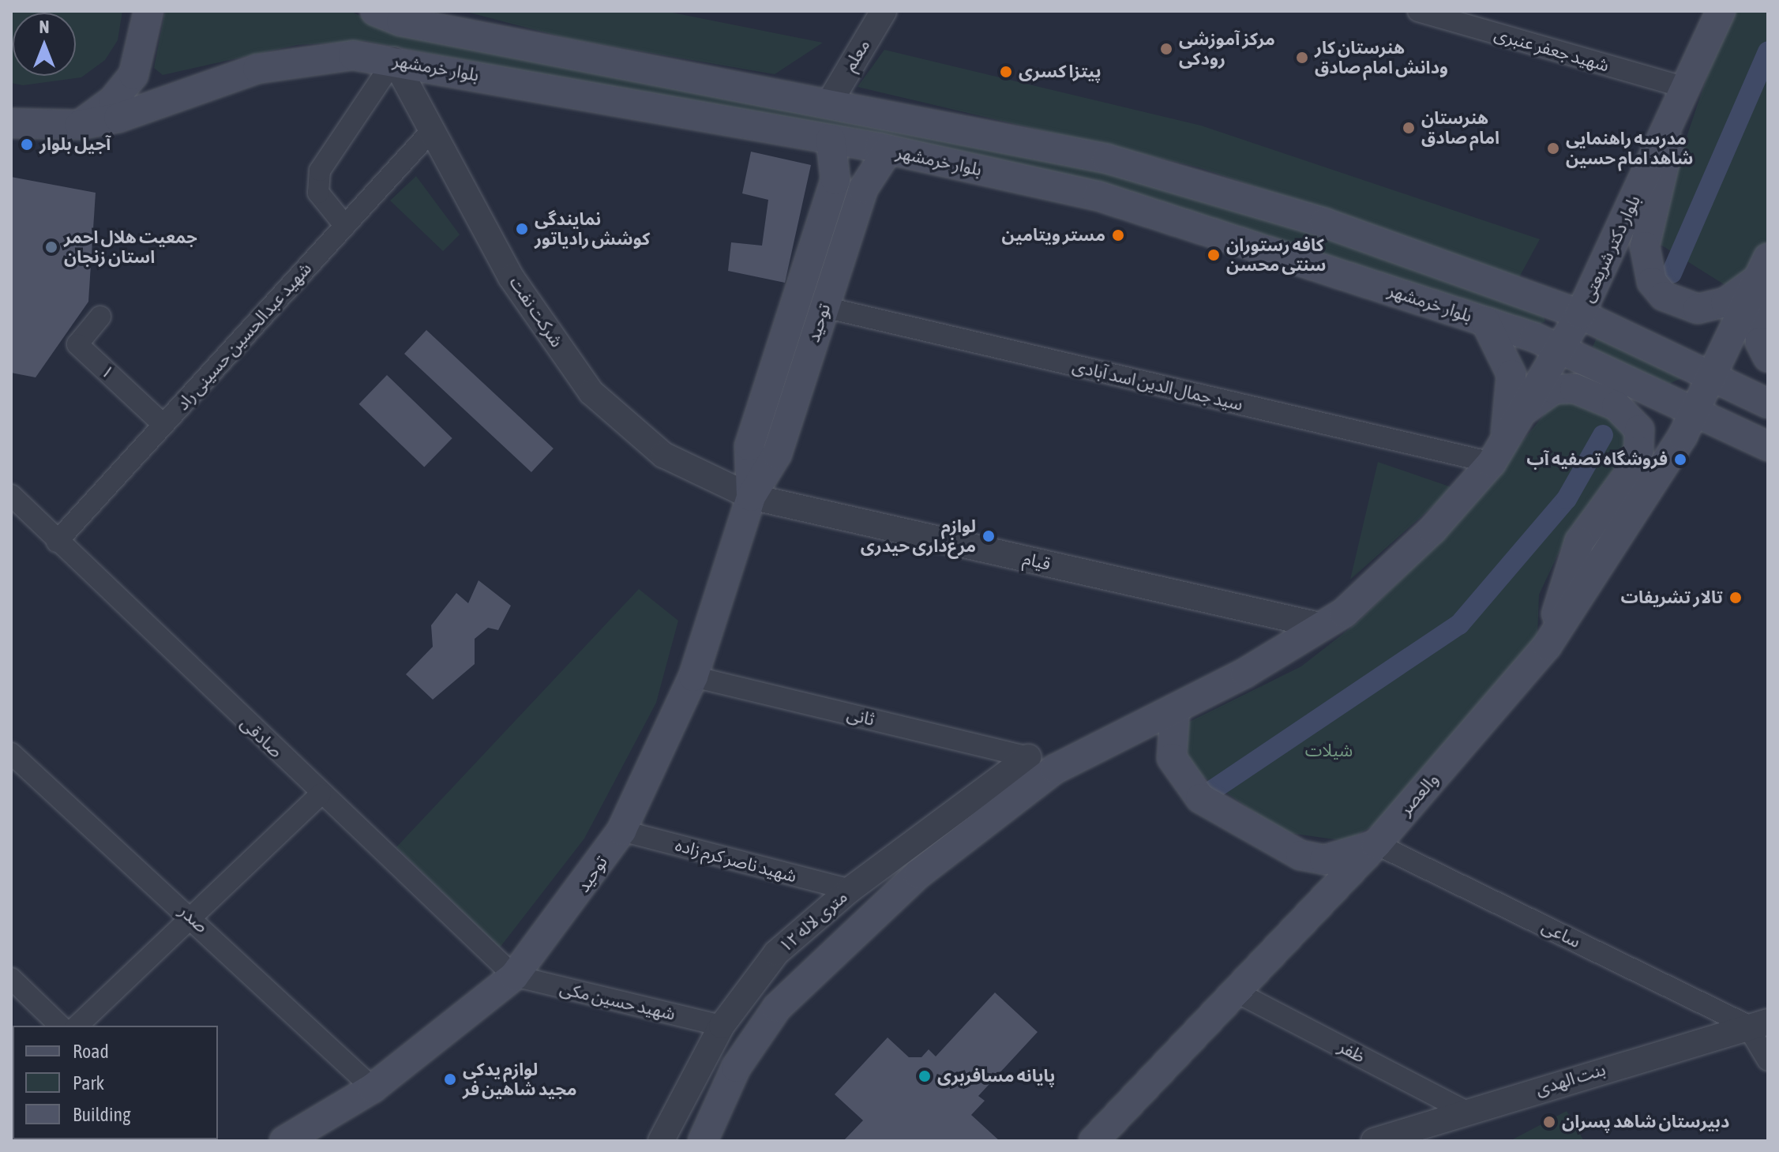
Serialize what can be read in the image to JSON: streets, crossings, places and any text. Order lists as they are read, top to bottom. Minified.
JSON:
{"streets":{"main road":["بلوار خرمشهر","بلوار دکتر شریعتی","توحید","والعصر"],"street":["شهید جعفر عنبری","معلم","شرکت نفت","شهید عبدالحسین حسینی راد","۱","سید جمال الدین اسد آبادی","قیام","ثانی","صادقی","شهید ناصر کرم زاده","صدر","۱۲ متری لاله","ساعی","شهید حسین مکی","ظفر","بنت الهدی"]},"crossings":[["شهید جعفر عنبری","بلوار دکتر شریعتی"],["بلوار خرمشهر","بلوار دکتر شریعتی"],["بلوار خرمشهر","شرکت نفت"],["بلوار خرمشهر","توحید"],["بلوار خرمشهر","والعصر"],["بلوار دکتر شریعتی","سید جمال الدین اسد آبادی"],["بلوار دکتر شریعتی","قیام"],["شرکت نفت","توحید"],["شرکت نفت","شهید عبدالحسین حسینی راد"],["شرکت نفت","قیام"],["توحید","سید جمال الدین اسد آبادی"],["توحید","قیام"],["توحید","ثانی"],["توحید","صادقی"],["توحید","شهید ناصر کرم زاده"],["توحید","صدر"],["توحید","شهید حسین مکی"],["شهید عبدالحسین حسینی راد","۱"],["شهید عبدالحسین حسینی راد","صادقی"],["ثانی","۱۲ متری لاله"],["صادقی","شهید حسین مکی"],["والعصر","ساعی"],["والعصر","ظفر"],["شهید ناصر کرم زاده","۱۲ متری لاله"],["۱۲ متری لاله","شهید حسین مکی"],["ساعی","بنت الهدی"],["ظفر","بنت الهدی"]],"parks":["شیلات"],"places":["مرکز آموزشی رودکی","هنرستان کار ودانش امام صادق","پیتزا کسری","هنرستان امام صادق","آجیل بلوار","مدرسه راهنمایی شاهد امام حسین","نمایندگی کوشش رادیاتور","مستر ویتامین","جمعیت هلال احمر استان زنجان","کافه رستوران سنتی محسن","فروشگاه تصفیه آب","لوازم مرغ‌داری حیدری","تالار تشریفات","پایانه مسافربری","لوازم یدکی مجید شاهین فر","دبیرستان شاهد پسران"],"legend":["Road","Park","Building"],"north":"top"}
